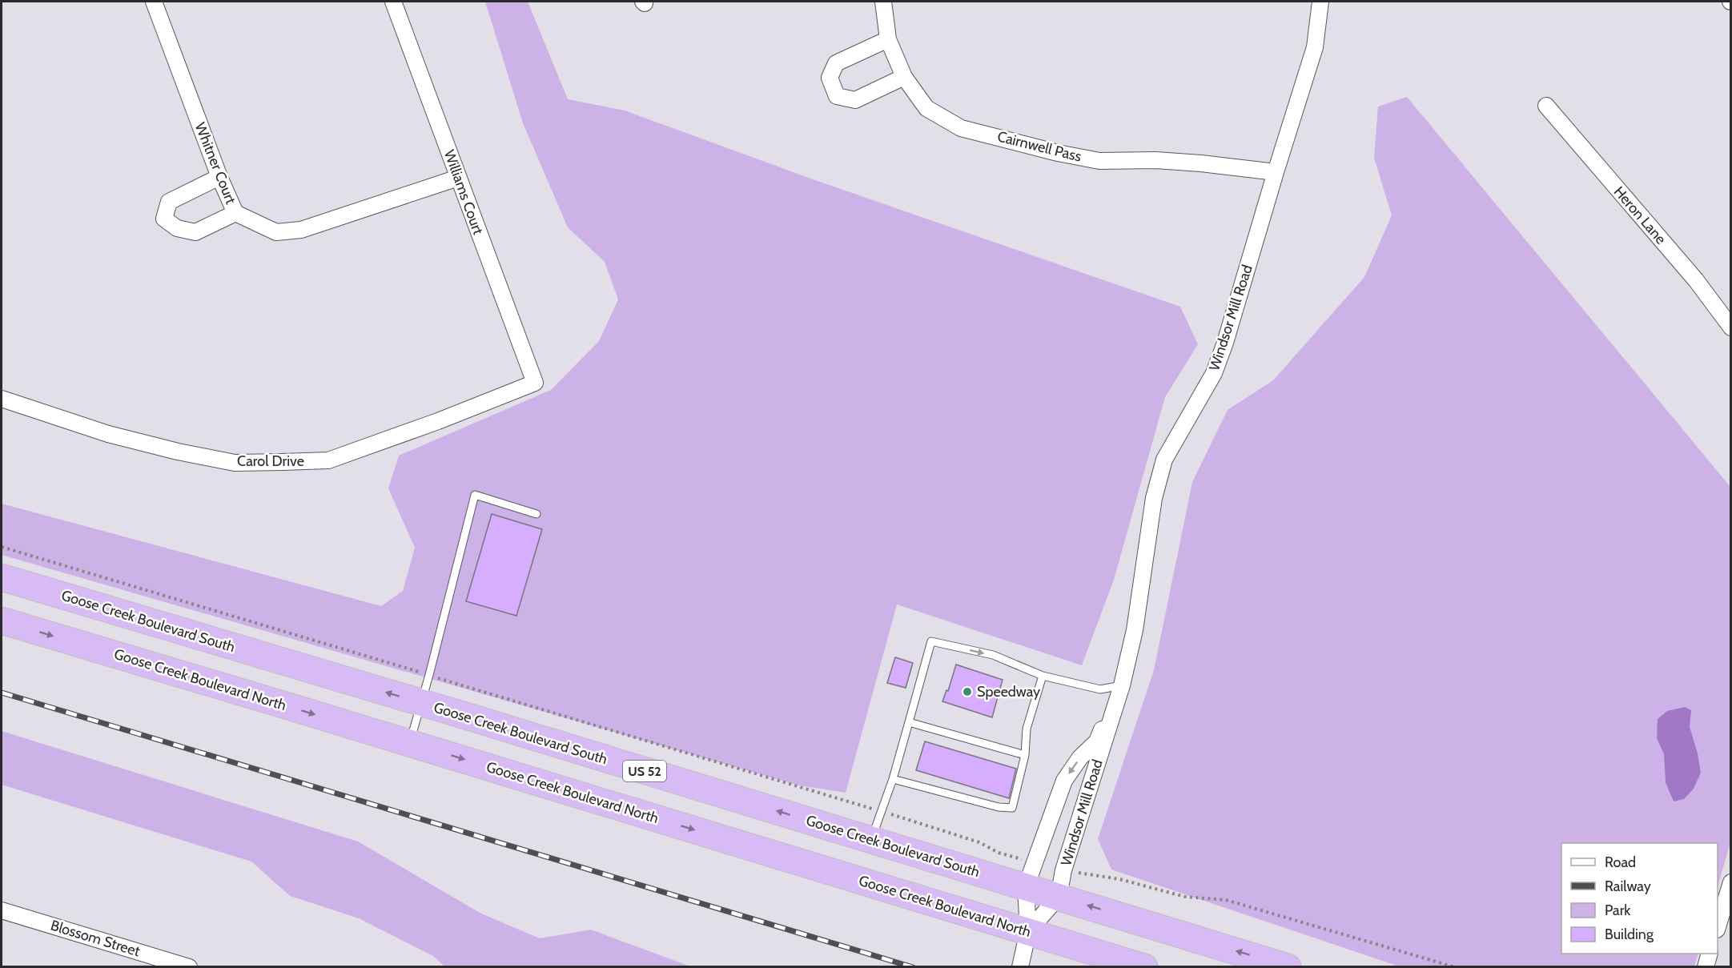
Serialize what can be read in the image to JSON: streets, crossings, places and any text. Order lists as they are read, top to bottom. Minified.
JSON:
{"streets":{"highway":["Goose Creek Boulevard South","Goose Creek Boulevard North","US 52"],"street":["Cairnwell Pass","Whitner Court","Williams Court","Heron Lane","Windsor Mill Road","Carol Drive","Blossom Street"]},"crossings":[["Cairnwell Pass","Windsor Mill Road"],["Whitner Court","Williams Court"],["Williams Court","Carol Drive"],["Windsor Mill Road","Goose Creek Boulevard South"]],"one_way":["Goose Creek Boulevard South","Goose Creek Boulevard North"],"places":["Speedway"],"legend":["Road","Railway","Park","Building"]}
